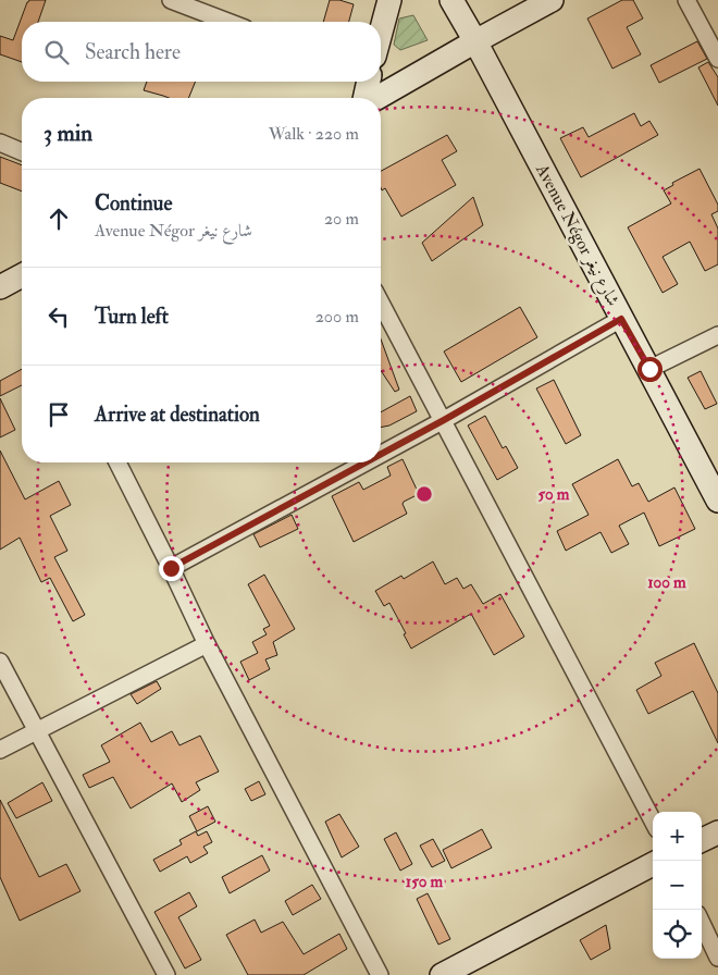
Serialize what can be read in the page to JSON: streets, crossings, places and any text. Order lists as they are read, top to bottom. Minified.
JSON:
{"streets":{"main road":["Avenue Négor شارع نيغر"]},"page":{"search":"Search here","heading":["3 min","Walk · 220 m"],"list":[["Continue","Avenue Négor شارع نيغر","20 m"],["Turn left","200 m"],"Arrive at destination"],"map_buttons":["+","−"]},"rings":["50 m","100 m","150 m"]}
